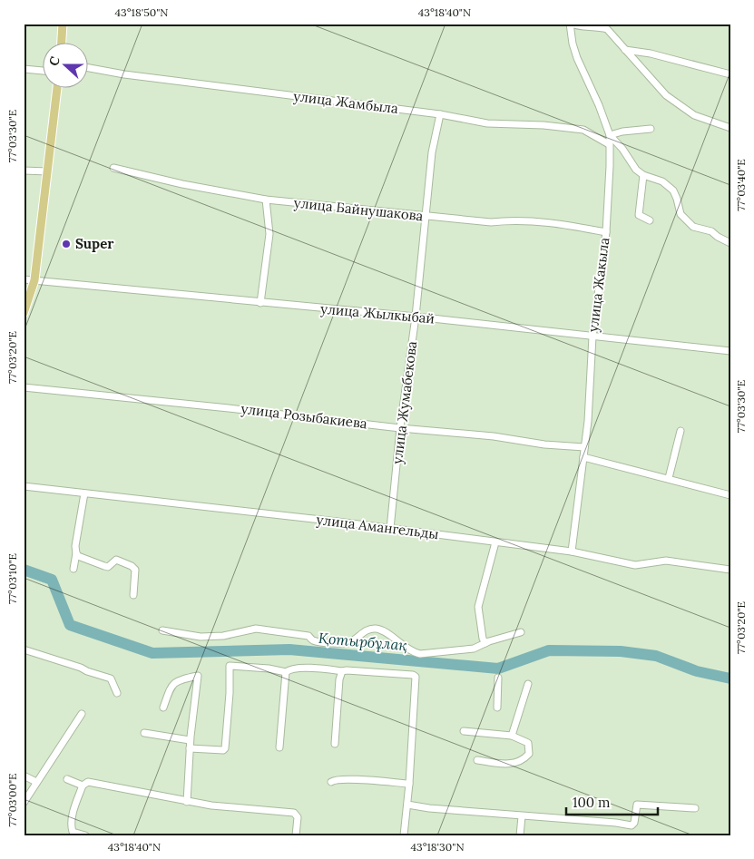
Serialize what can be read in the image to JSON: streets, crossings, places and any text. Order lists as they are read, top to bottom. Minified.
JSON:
{"streets":{"street":["улица Жамбыла","улица Байнушакова","улица Жакыла","улица Жылкыбай","улица Жумабекова","улица Розыбакиева","улица Амангельды"]},"crossings":[["улица Жамбыла","улица Жакыла"],["улица Жамбыла","улица Жумабекова"],["улица Байнушакова","улица Жакыла"],["улица Байнушакова","улица Жумабекова"],["улица Жакыла","улица Жылкыбай"],["улица Жакыла","улица Розыбакиева"],["улица Жакыла","улица Амангельды"],["улица Жылкыбай","улица Жумабекова"],["улица Жумабекова","улица Розыбакиева"],["улица Жумабекова","улица Амангельды"]],"water":["Қотырбұлақ"],"places":["Super"],"scale_bar":"100 m","north":"left","coordinates":["43°18'50\"N","43°18'40\"N","77°03'30\"E","77°03'40\"E","77°03'20\"E","77°03'10\"E","77°03'00\"E","43°18'30\"N"]}
